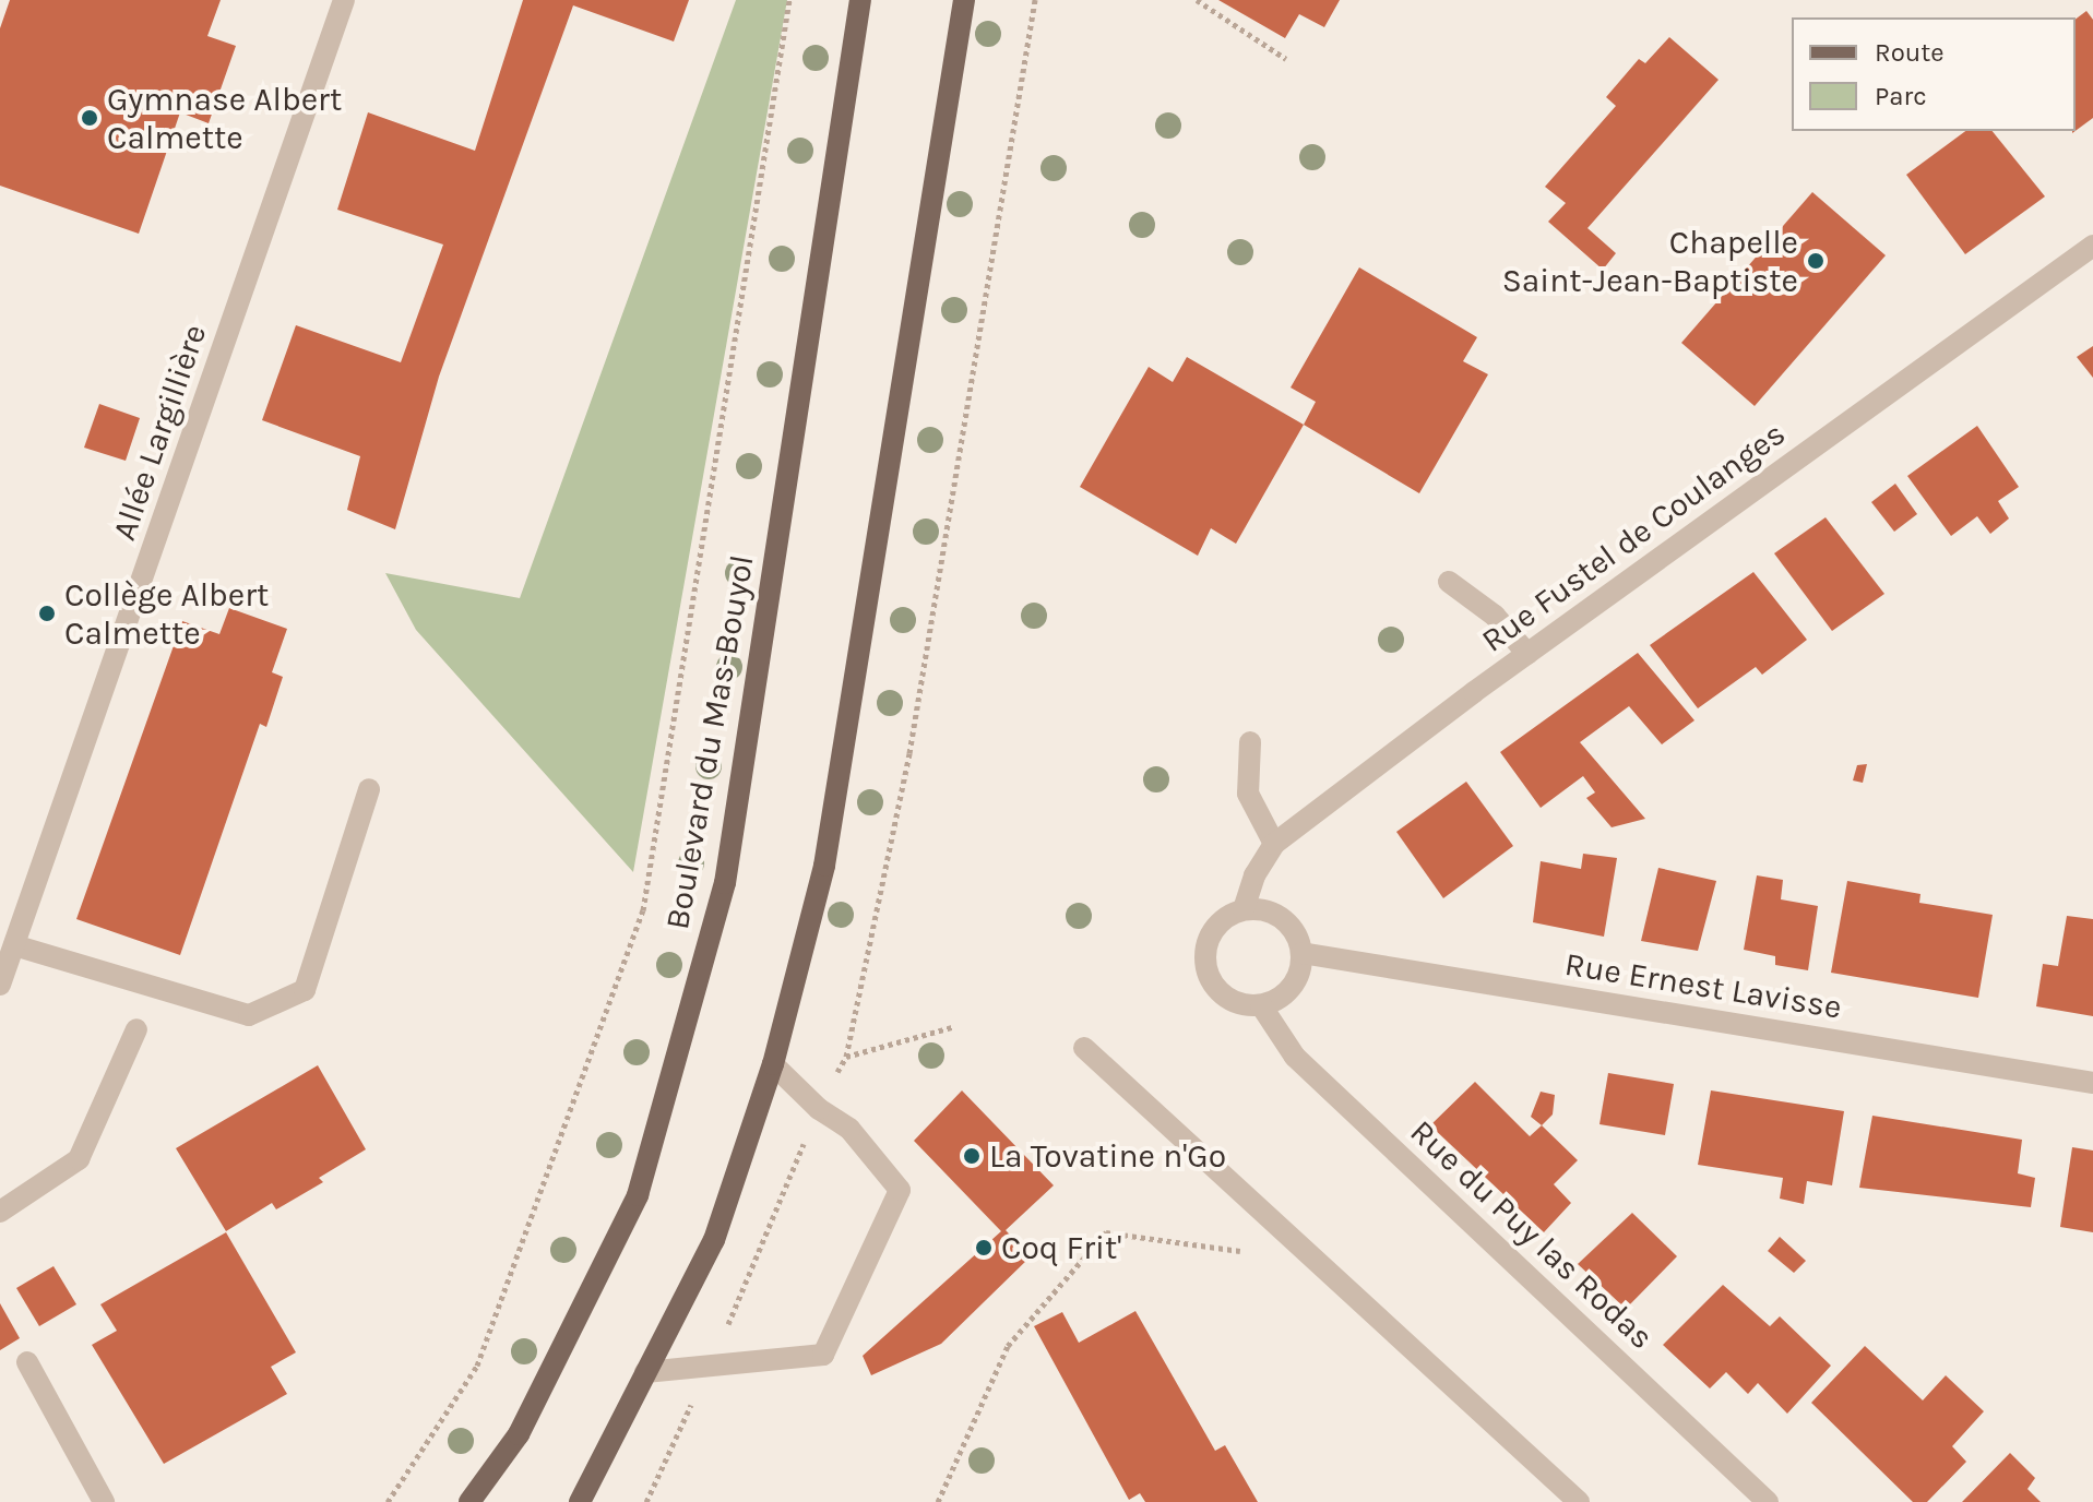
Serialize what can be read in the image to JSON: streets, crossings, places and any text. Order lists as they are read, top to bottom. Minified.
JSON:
{"streets":{"main road":["Boulevard du Mas-Bouyol"],"street":["Allée Largillière","Rue Fustel de Coulanges","Rue Ernest Lavisse","Rue du Puy las Rodas"]},"crossings":[["Rue Fustel de Coulanges","Rue Ernest Lavisse"],["Rue Fustel de Coulanges","Rue du Puy las Rodas"],["Rue Ernest Lavisse","Rue du Puy las Rodas"]],"places":["Gymnase Albert Calmette","Chapelle Saint-Jean-Baptiste","Collège Albert Calmette","La Tovatine n'Go","Coq Frit'"],"legend":["Route","Parc"]}
